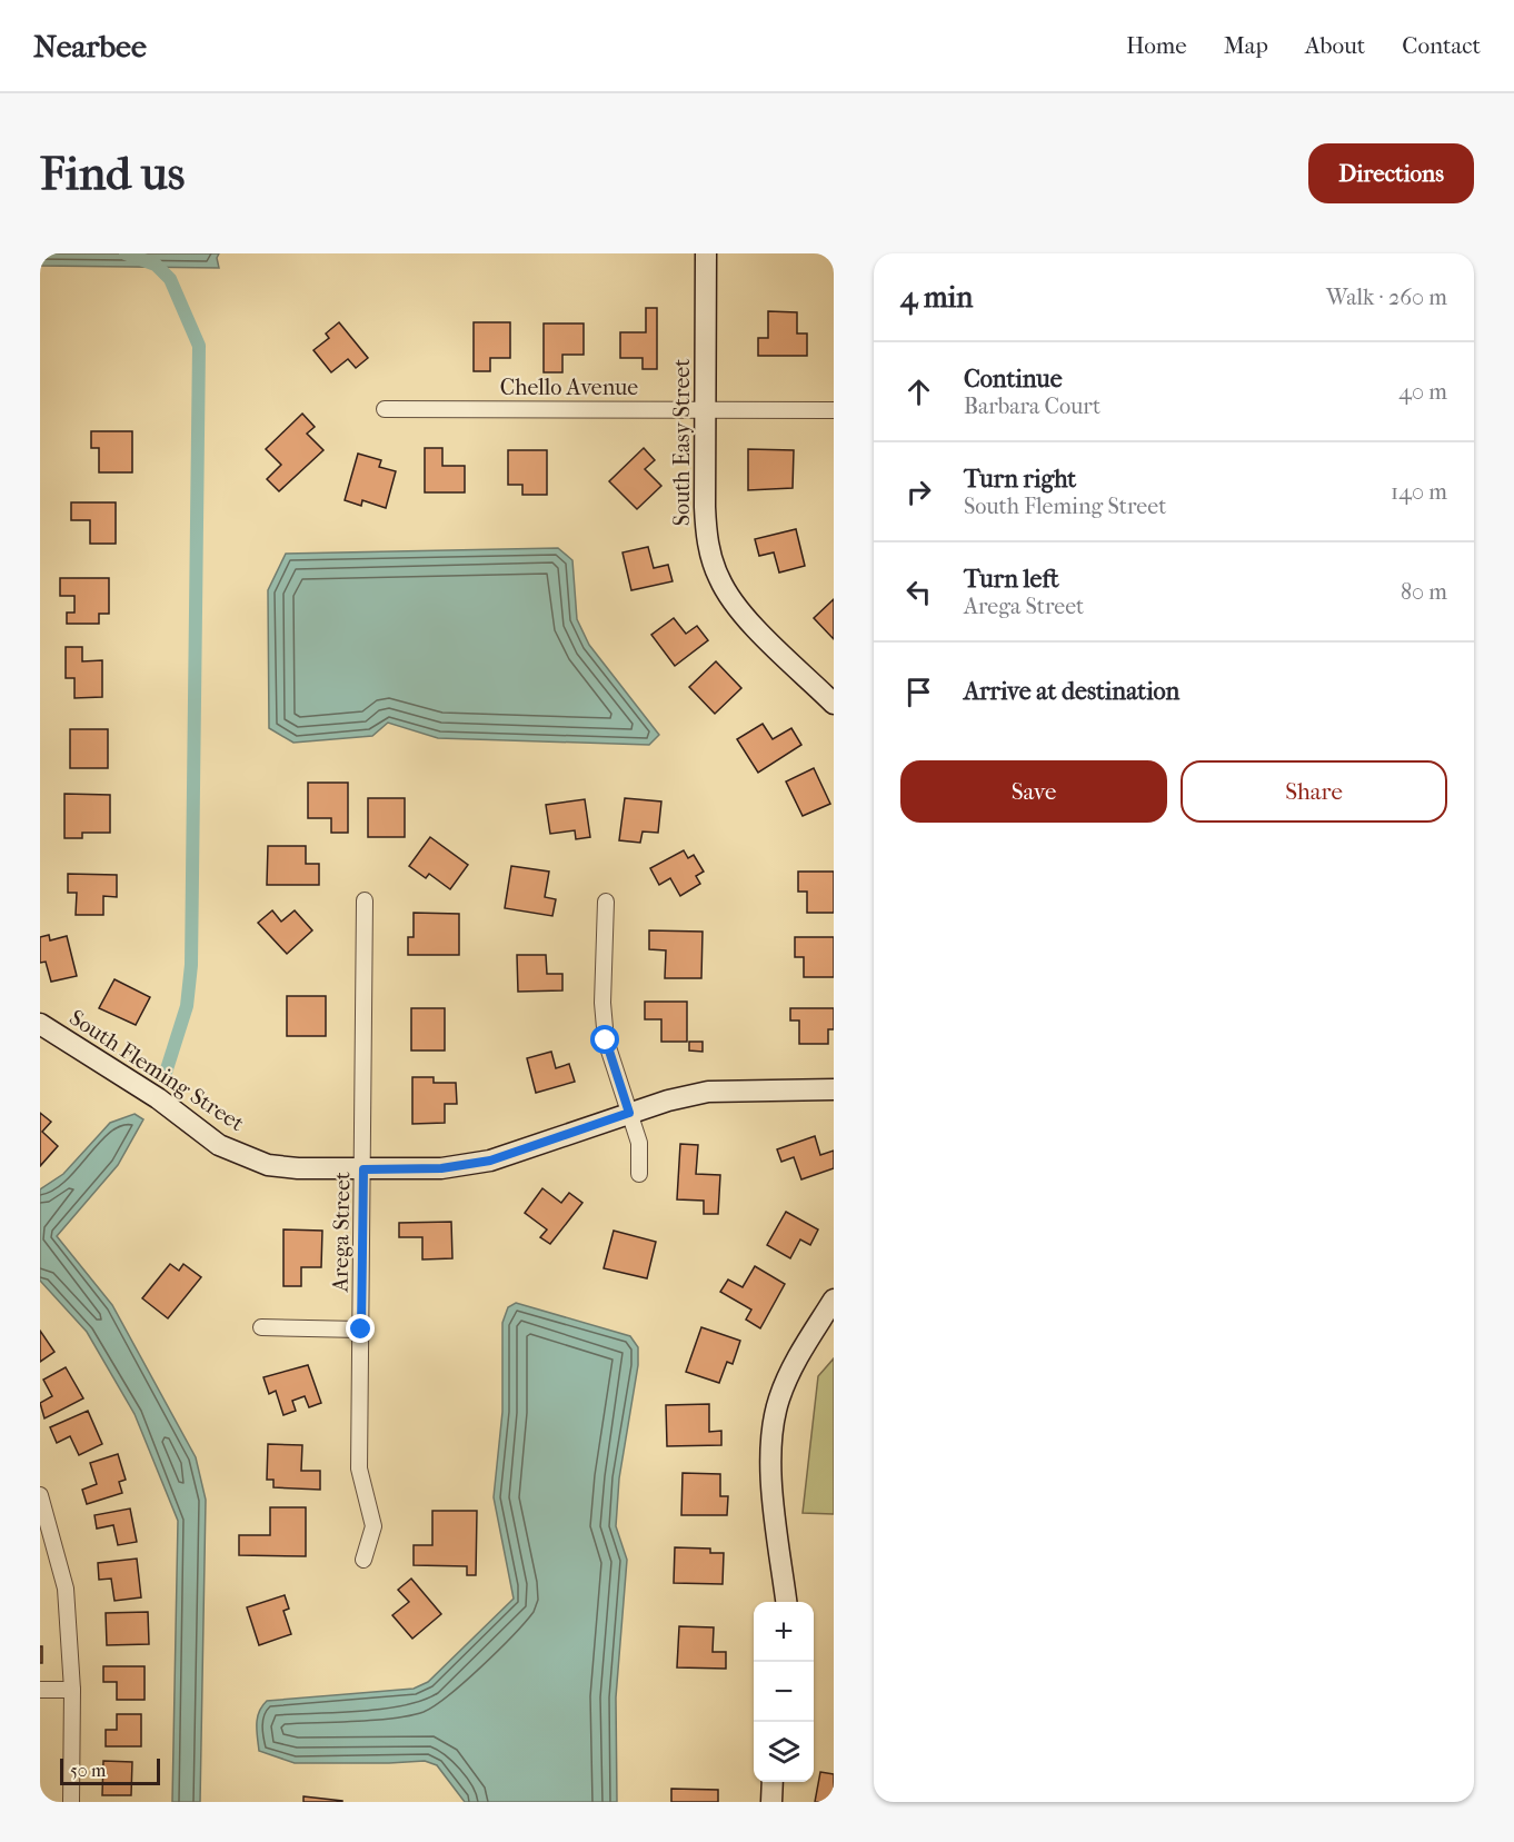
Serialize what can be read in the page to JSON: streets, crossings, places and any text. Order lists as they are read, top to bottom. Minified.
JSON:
{"streets":{"street":["Chello Avenue","South Easy Street","South Fleming Street","Arega Street"]},"crossings":[["Chello Avenue","South Easy Street"],["South Fleming Street","Arega Street"]],"scale_bar":"50 m","page":{"header":"Nearbee","nav":["Home","Map","About","Contact"],"buttons":["Directions",["Save","Share"]],"title":"Find us","heading":["4 min","Walk · 260 m"],"list":[["Continue","Barbara Court","40 m"],["Turn right","South Fleming Street","140 m"],["Turn left","Arega Street","80 m"],"Arrive at destination"],"map_buttons":["+","−"],"scale":"50 m"}}
